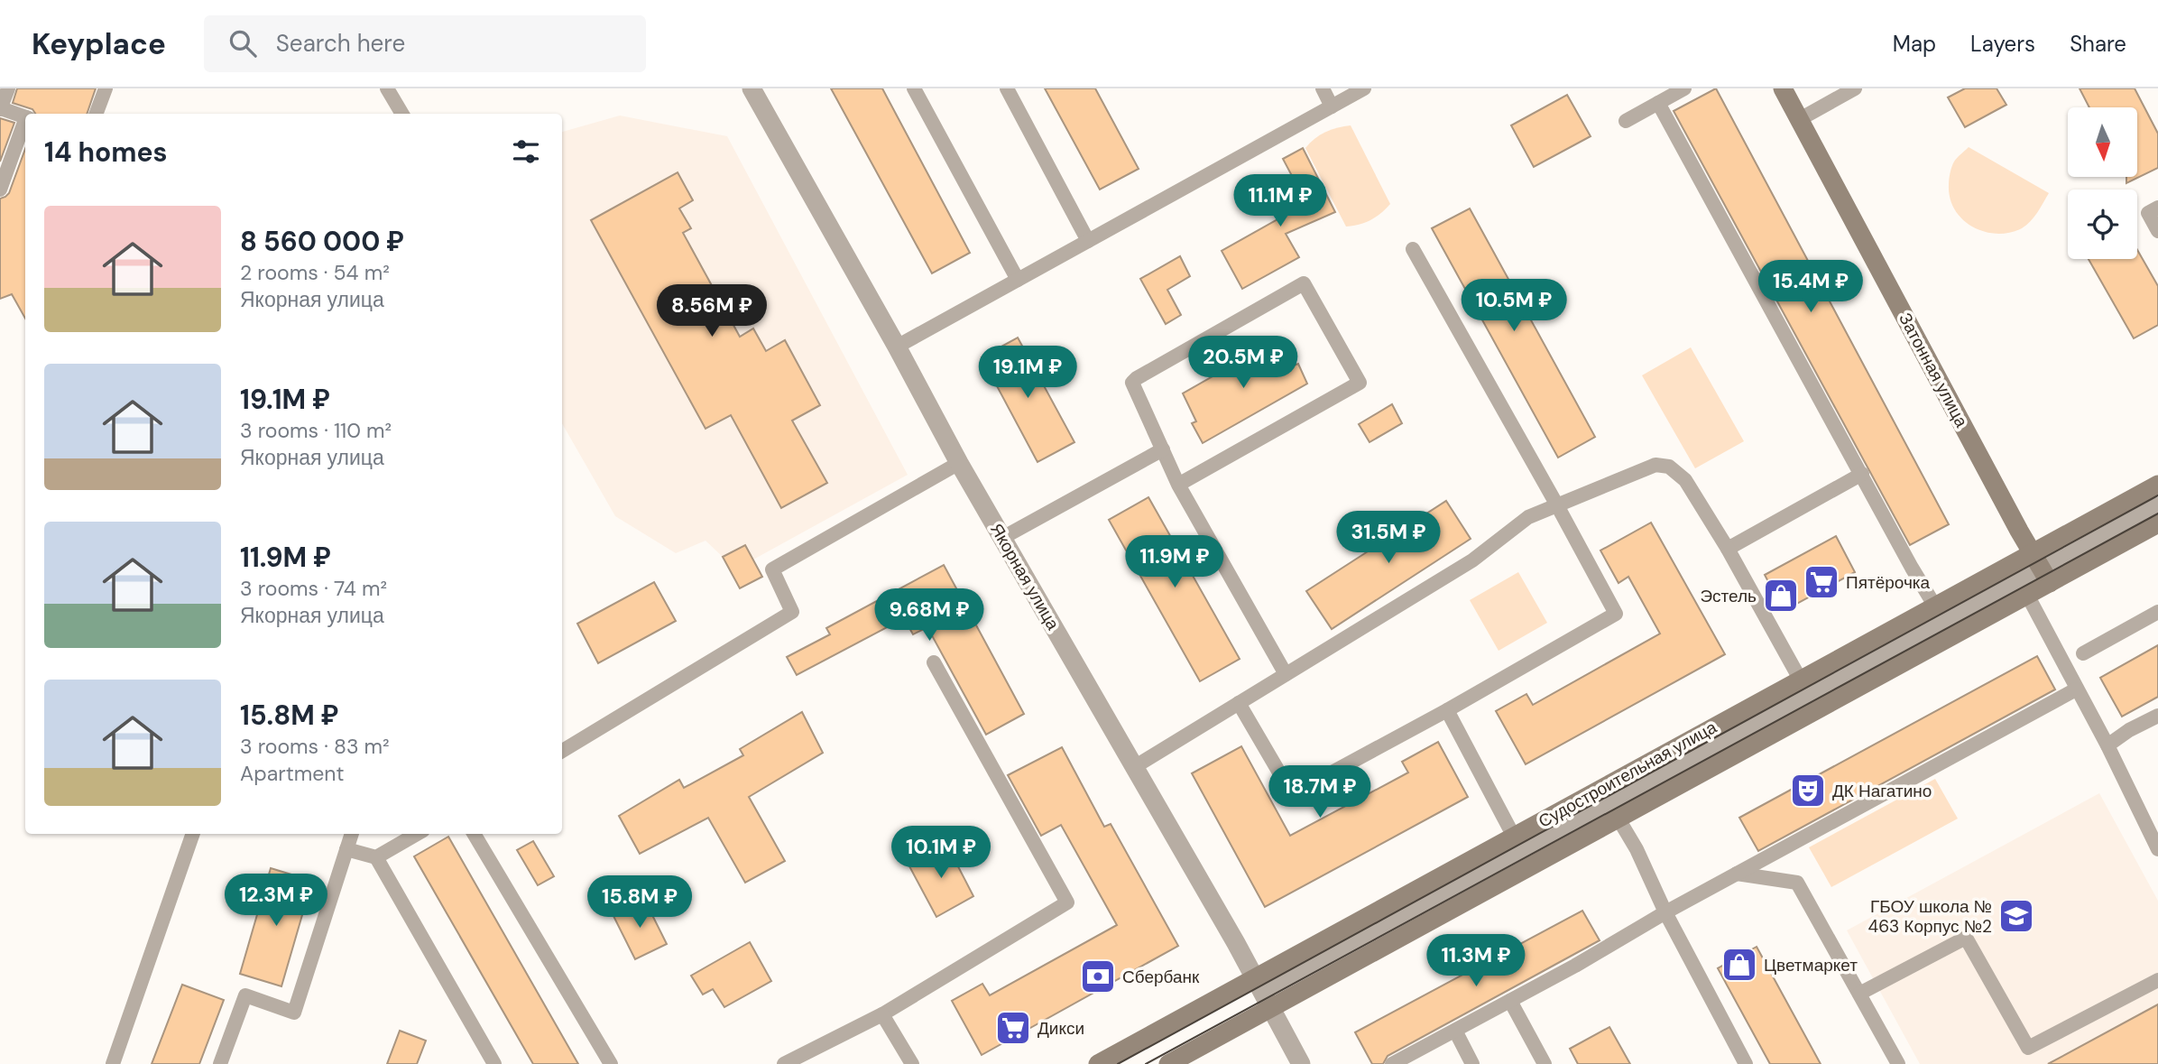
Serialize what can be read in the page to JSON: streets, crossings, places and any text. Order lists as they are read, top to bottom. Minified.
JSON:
{"streets":{"street":["Затонная улица","Якорная улица","Судостроительная улица"]},"crossings":[["Затонная улица","Судостроительная улица"],["Якорная улица","Судостроительная улица"]],"places":{"supermarket":["Пятёрочка","Дикси"],"shop":["Эстель","Цветмаркет"],"theatre":["ДК Нагатино"],"school or university":["ГБОУ школа № 463 Корпус №2"],"bank":["Сбербанк"]},"north":"bottom","page":{"header":"Keyplace","search":"Search here","nav":["Map","Layers","Share"],"heading":"14 homes","price":["11.1M ₽","15.4M ₽","10.5M ₽","8.56M ₽","20.5M ₽","19.1M ₽","31.5M ₽","11.9M ₽","9.68M ₽","18.7M ₽","10.1M ₽","12.3M ₽","15.8M ₽","11.3M ₽"],"list":[{"name":"8 560 000 ₽","note":"2 rooms · 54 m² · Якорная улица"},{"name":"19.1M ₽","note":"3 rooms · 110 m² · Якорная улица"},{"name":"11.9M ₽","note":"3 rooms · 74 m² · Якорная улица"},{"name":"15.8M ₽","note":"3 rooms · 83 m² · Apartment"}]}}
